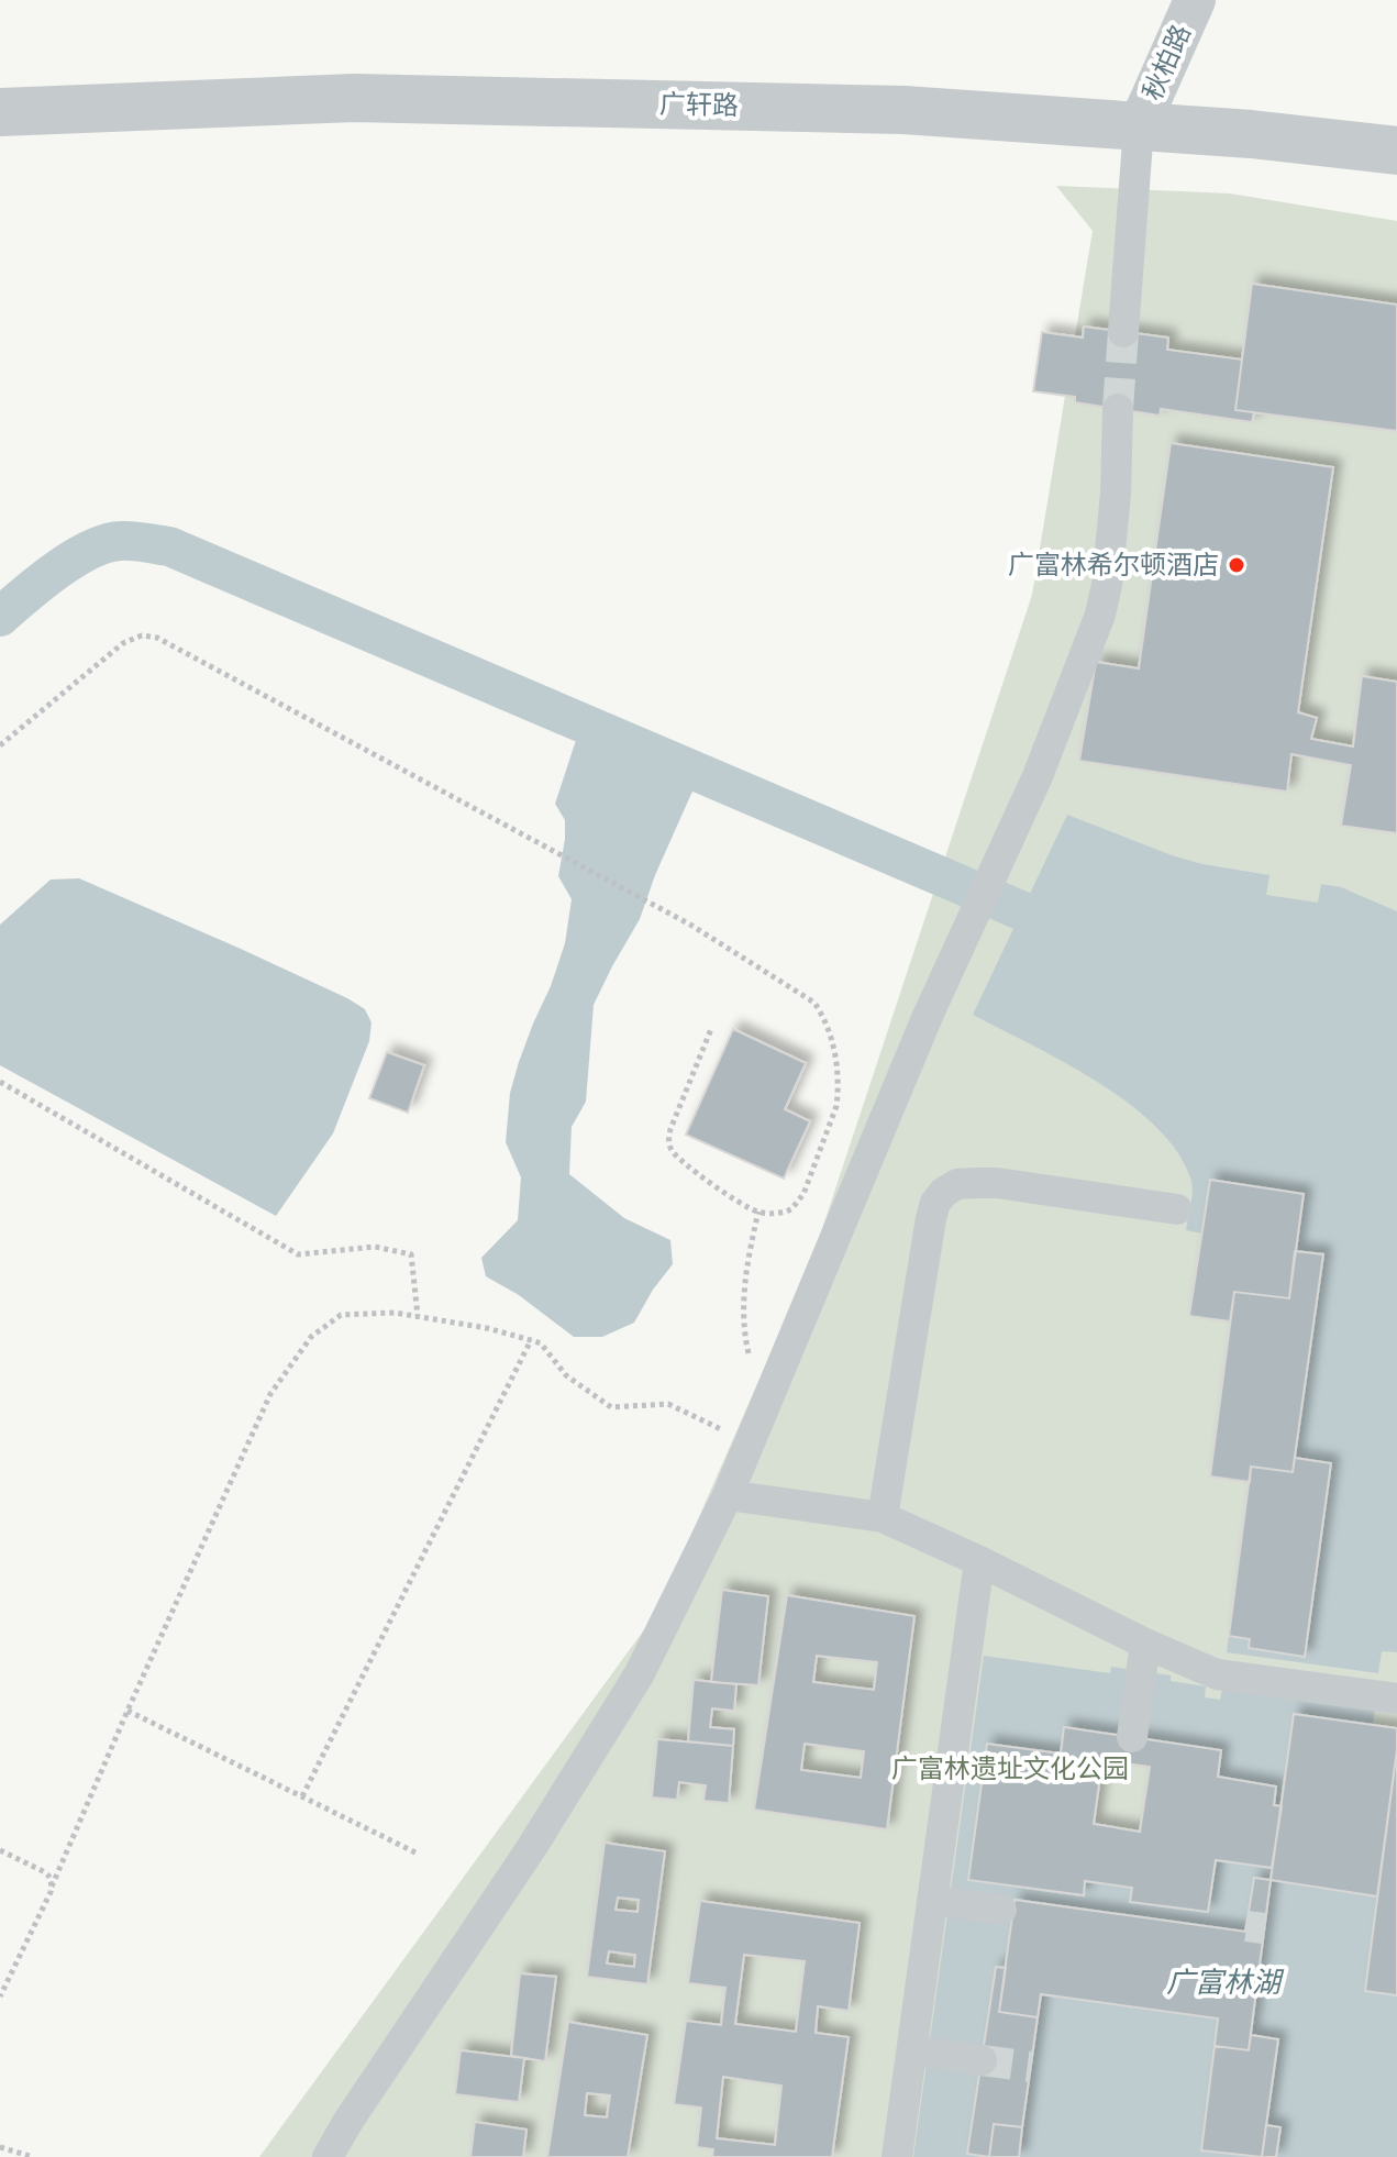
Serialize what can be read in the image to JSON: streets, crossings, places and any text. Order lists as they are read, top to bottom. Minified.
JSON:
{"streets":{"street":["秋柏路","广轩路"]},"crossings":[["秋柏路","广轩路"]],"water":["广富林湖"],"parks":["广富林遗址文化公园"],"places":["广富林希尔顿酒店"]}
